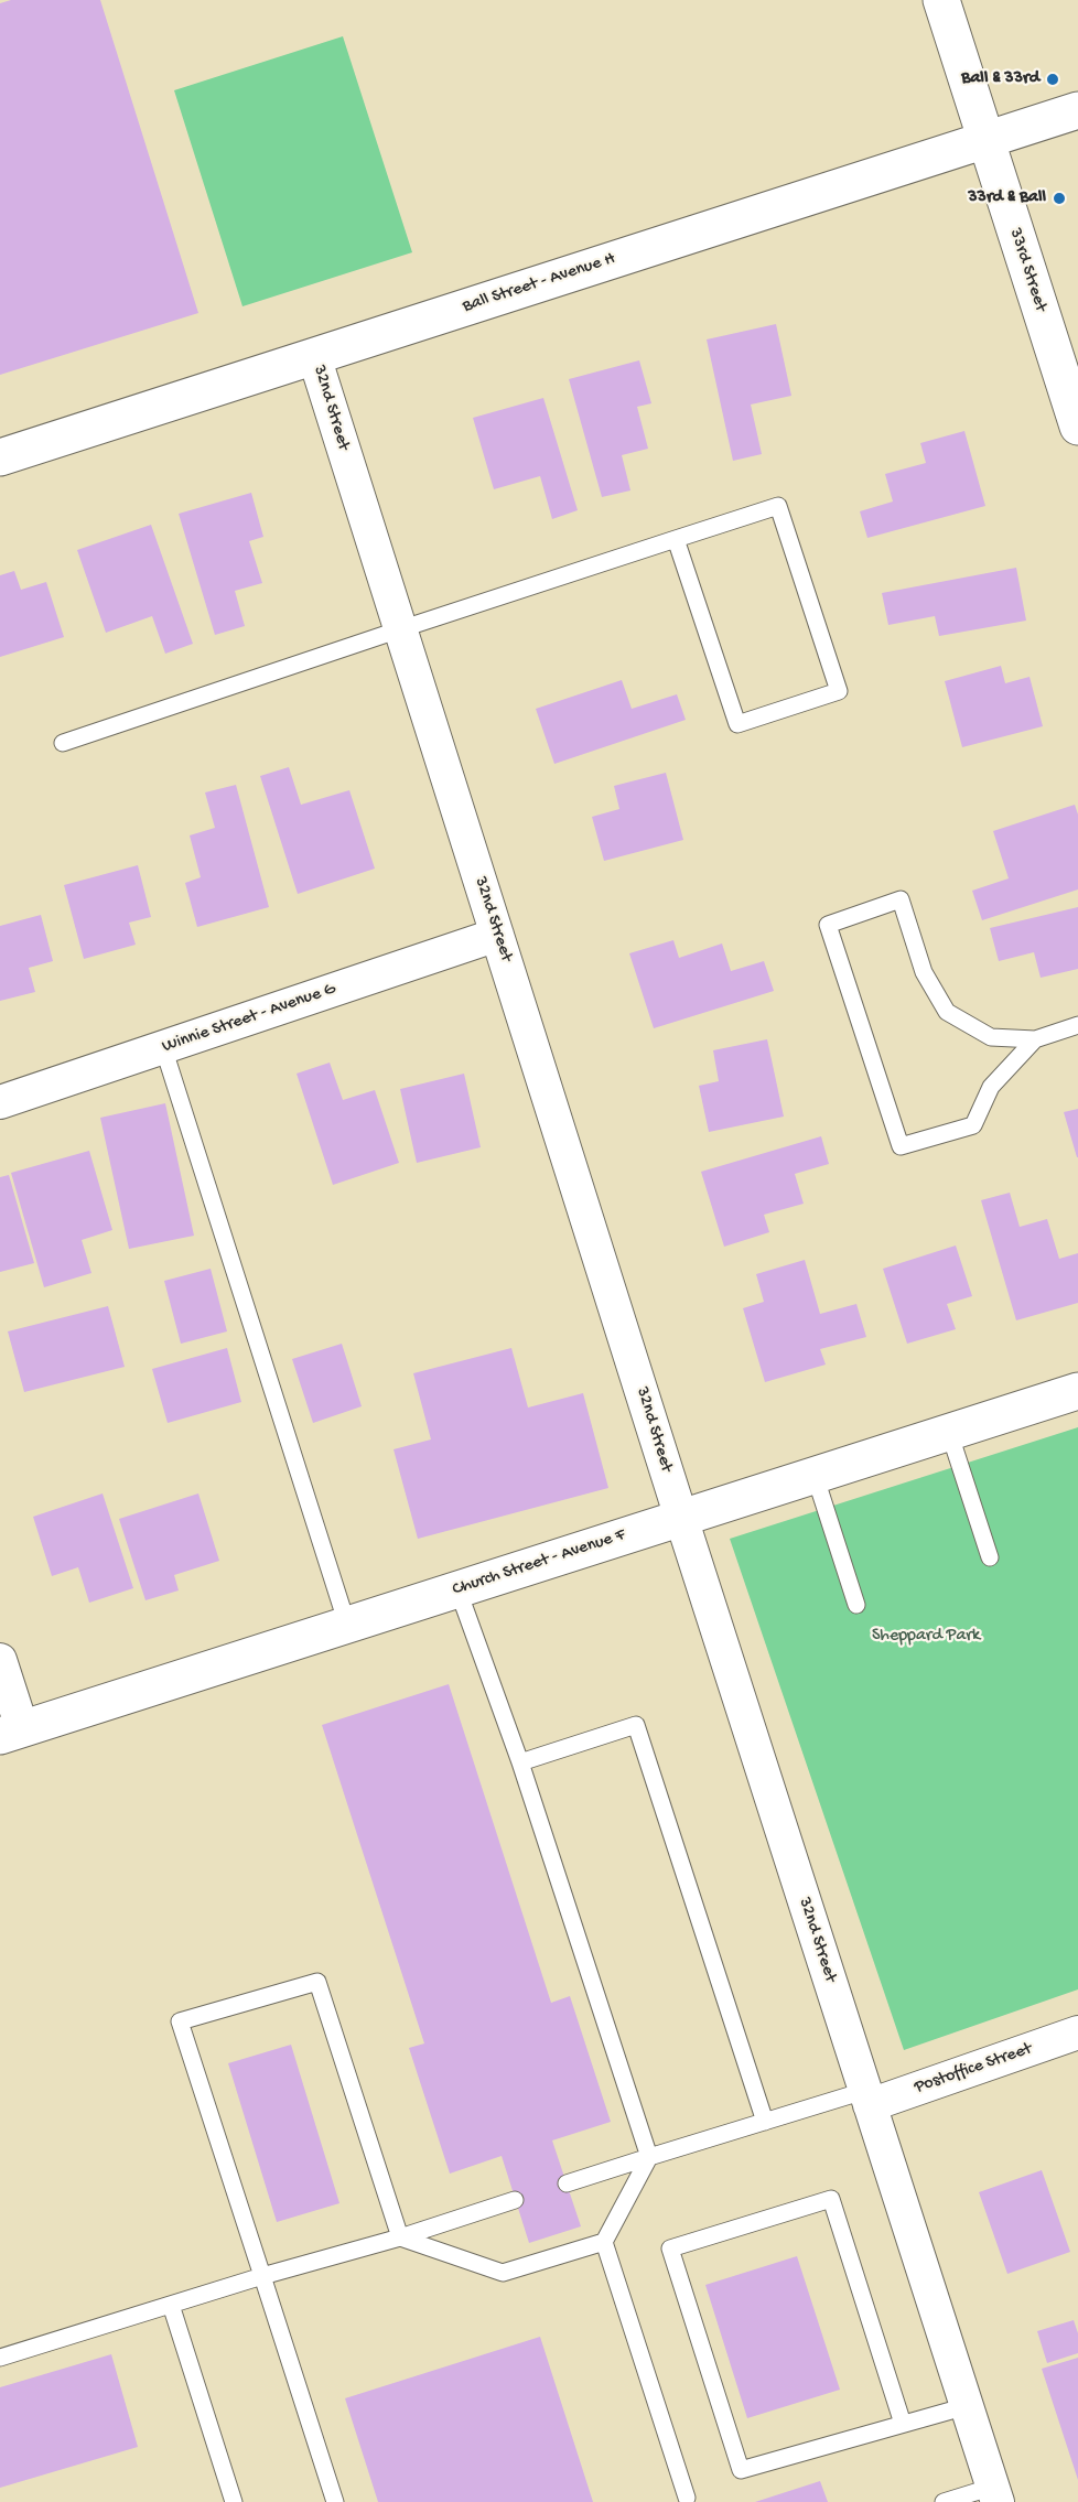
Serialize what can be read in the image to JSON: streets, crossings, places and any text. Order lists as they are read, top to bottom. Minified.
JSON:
{"streets":{"street":["33rd Street","Ball Street - Avenue H","32nd Street","Winnie Street - Avenue G","Church Street - Avenue F","Postoffice Street"]},"crossings":[["33rd Street","Ball Street - Avenue H"],["Ball Street - Avenue H","32nd Street"],["32nd Street","Winnie Street - Avenue G"],["32nd Street","Church Street - Avenue F"],["32nd Street","Postoffice Street"]],"parks":["Sheppard Park"],"places":["Ball & 33rd","33rd & Ball"]}
